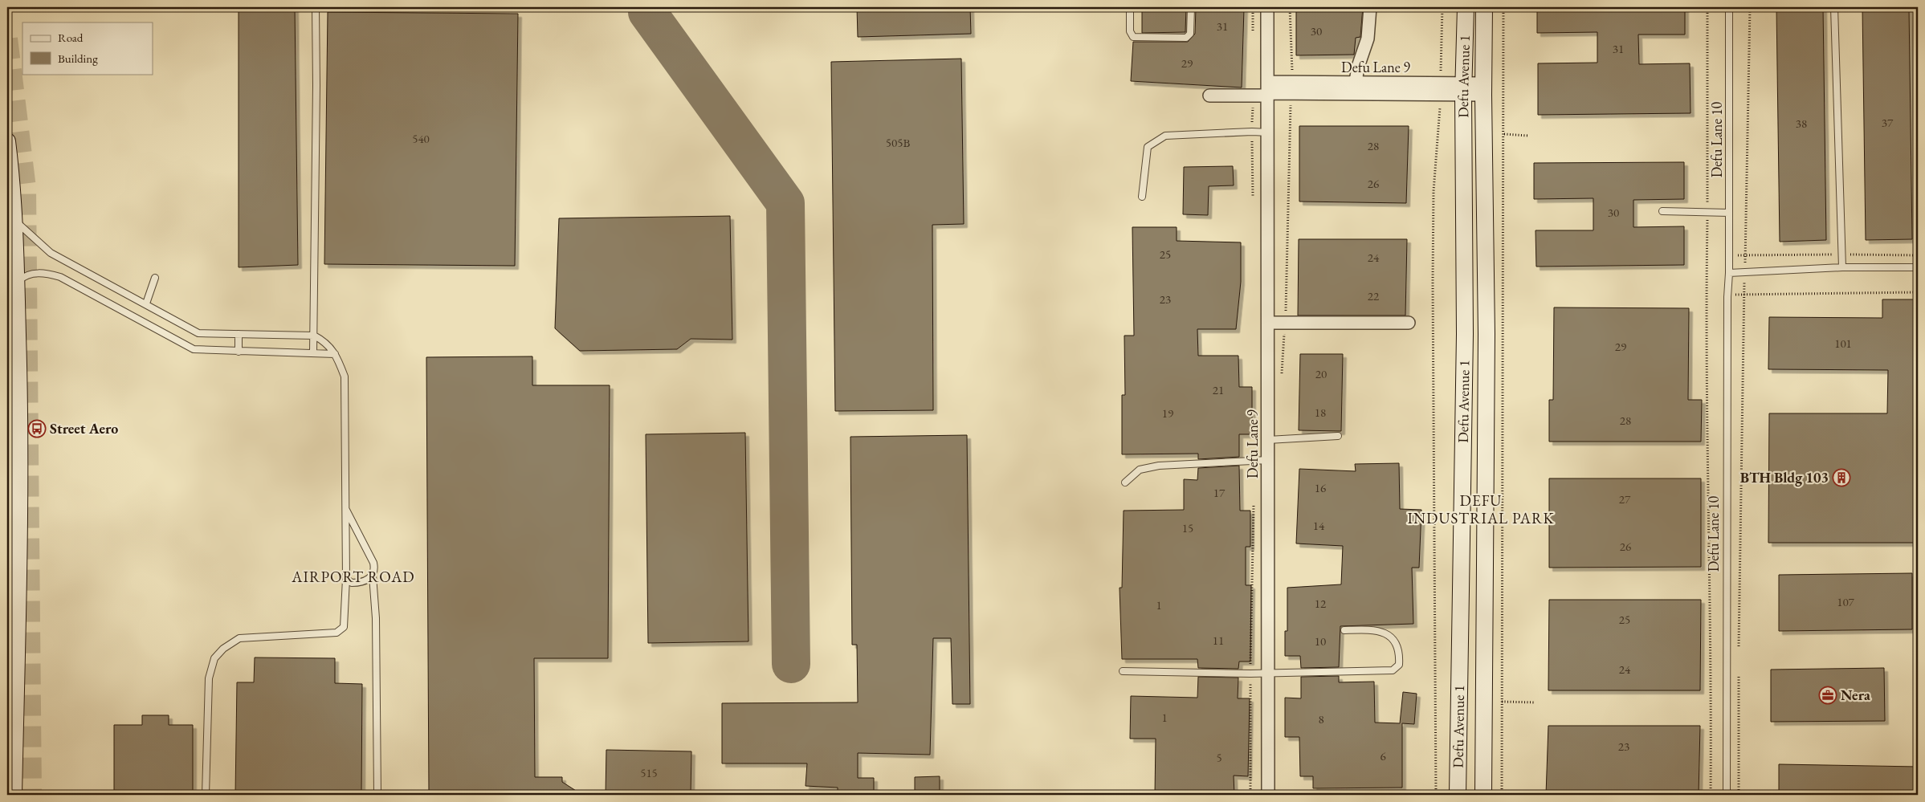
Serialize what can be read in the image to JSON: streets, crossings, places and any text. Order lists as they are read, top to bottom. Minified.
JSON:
{"streets":{"main road":["Defu Avenue 1"],"street":["Defu Lane 9"],"lane":["Defu Lane 10"]},"crossings":[["Defu Lane 9","Defu Avenue 1"]],"districts":["DEFU INDUSTRIAL PARK","AIRPORT ROAD"],"places":{"bus stop":["Street Aero"],"building":["BTH Bldg 103"],"office":["Nera"]},"house_numbers":["31","30","31","29","37","38","540","505B","28","26","30","25","24","22","23","101","29","20","21","18","19","28","16","17","27","14","15","26","107","12","1","25","11","10","24","1","8","23","6","5","515"],"legend":["Road","Building"]}
